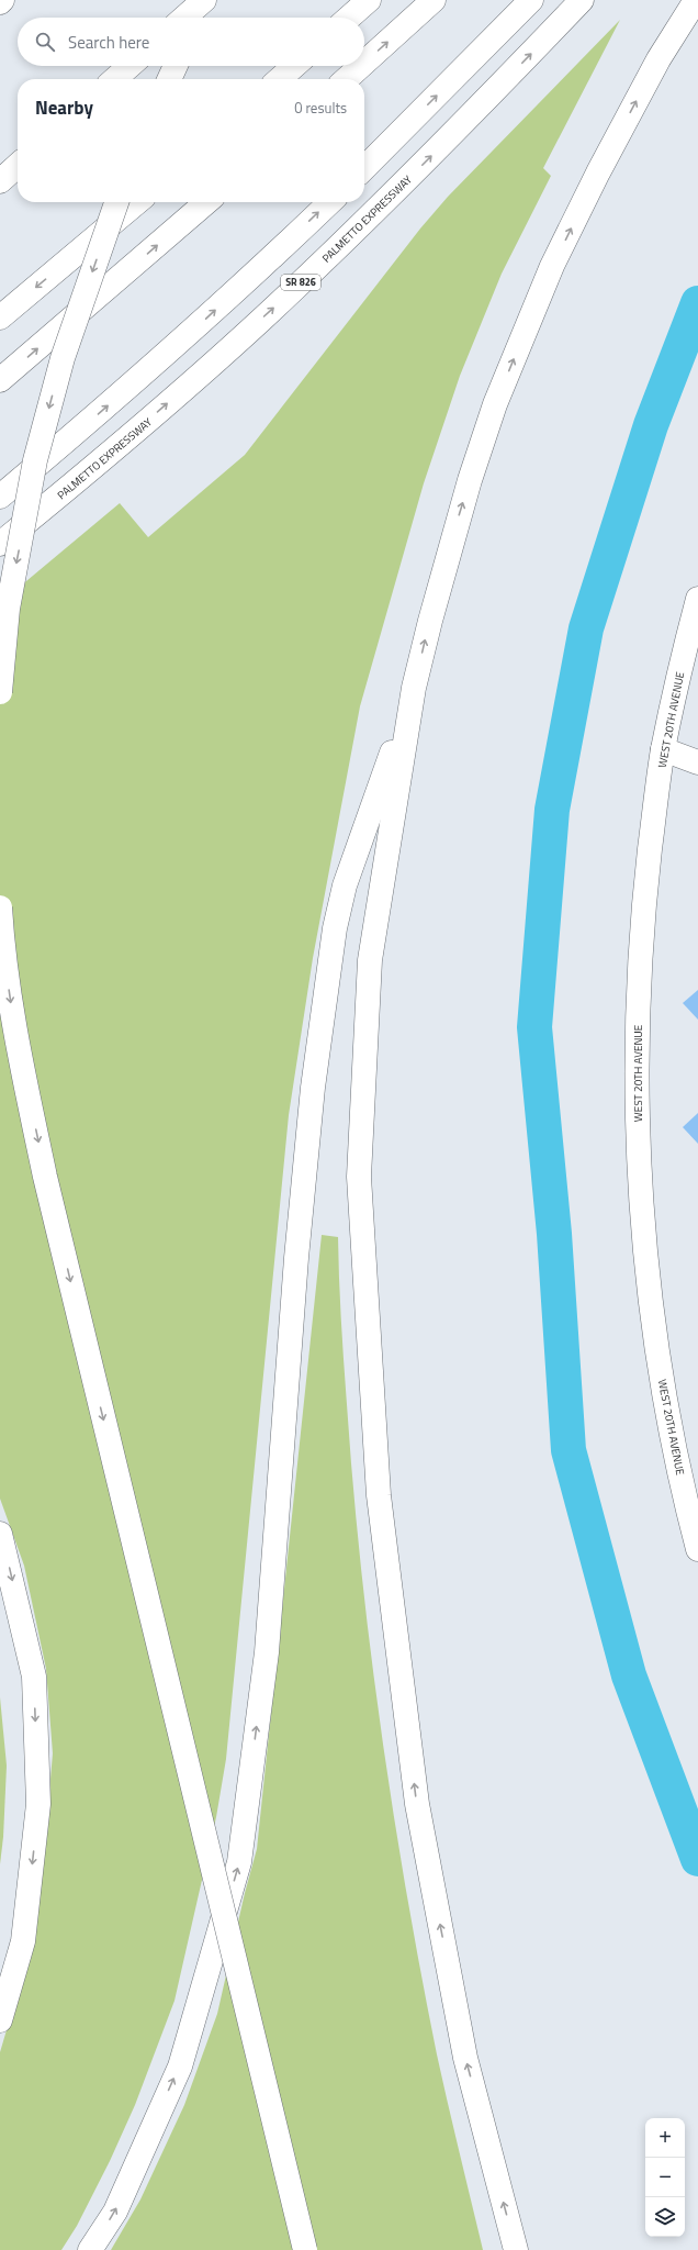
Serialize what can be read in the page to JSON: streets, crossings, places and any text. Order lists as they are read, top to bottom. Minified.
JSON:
{"streets":{"main road":["PALMETTO EXPRESSWAY","SR 826","WEST 20TH AVENUE"]},"page":{"search":"Search here","heading":["Nearby","0 results"],"map_buttons":["+","−"]}}
